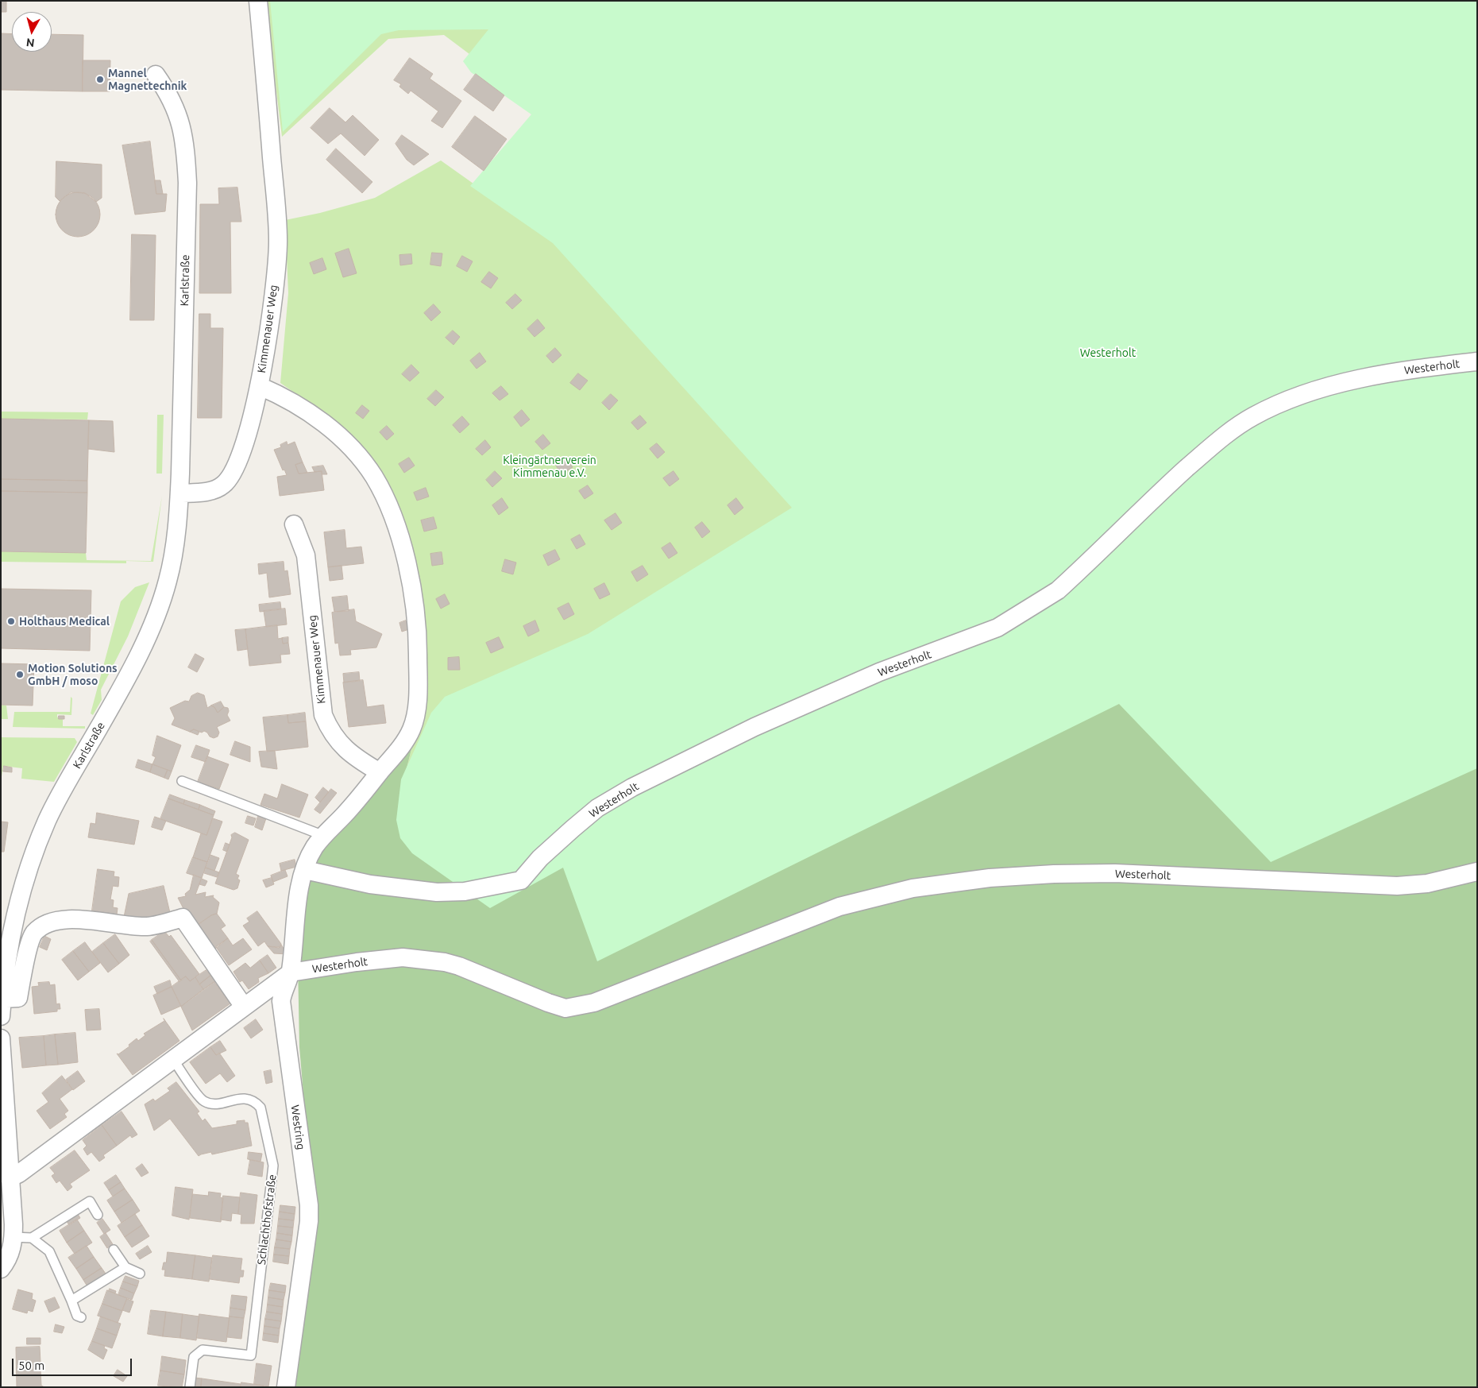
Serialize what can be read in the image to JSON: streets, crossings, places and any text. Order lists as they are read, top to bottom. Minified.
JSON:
{"streets":{"street":["Karlstraße","Kimmenauer Weg","Westerholt","Westring"],"lane":["Schlachthofstraße"]},"crossings":[["Kimmenauer Weg","Westerholt"],["Kimmenauer Weg","Westring"],["Westerholt","Westring"]],"parks":["Westerholt","Kleingärtnerverein Kimmenau e.V."],"places":["Mannel Magnettechnik","Holthaus Medical","Motion Solutions GmbH / moso"],"scale_bar":"50 m","north":"bottom"}
